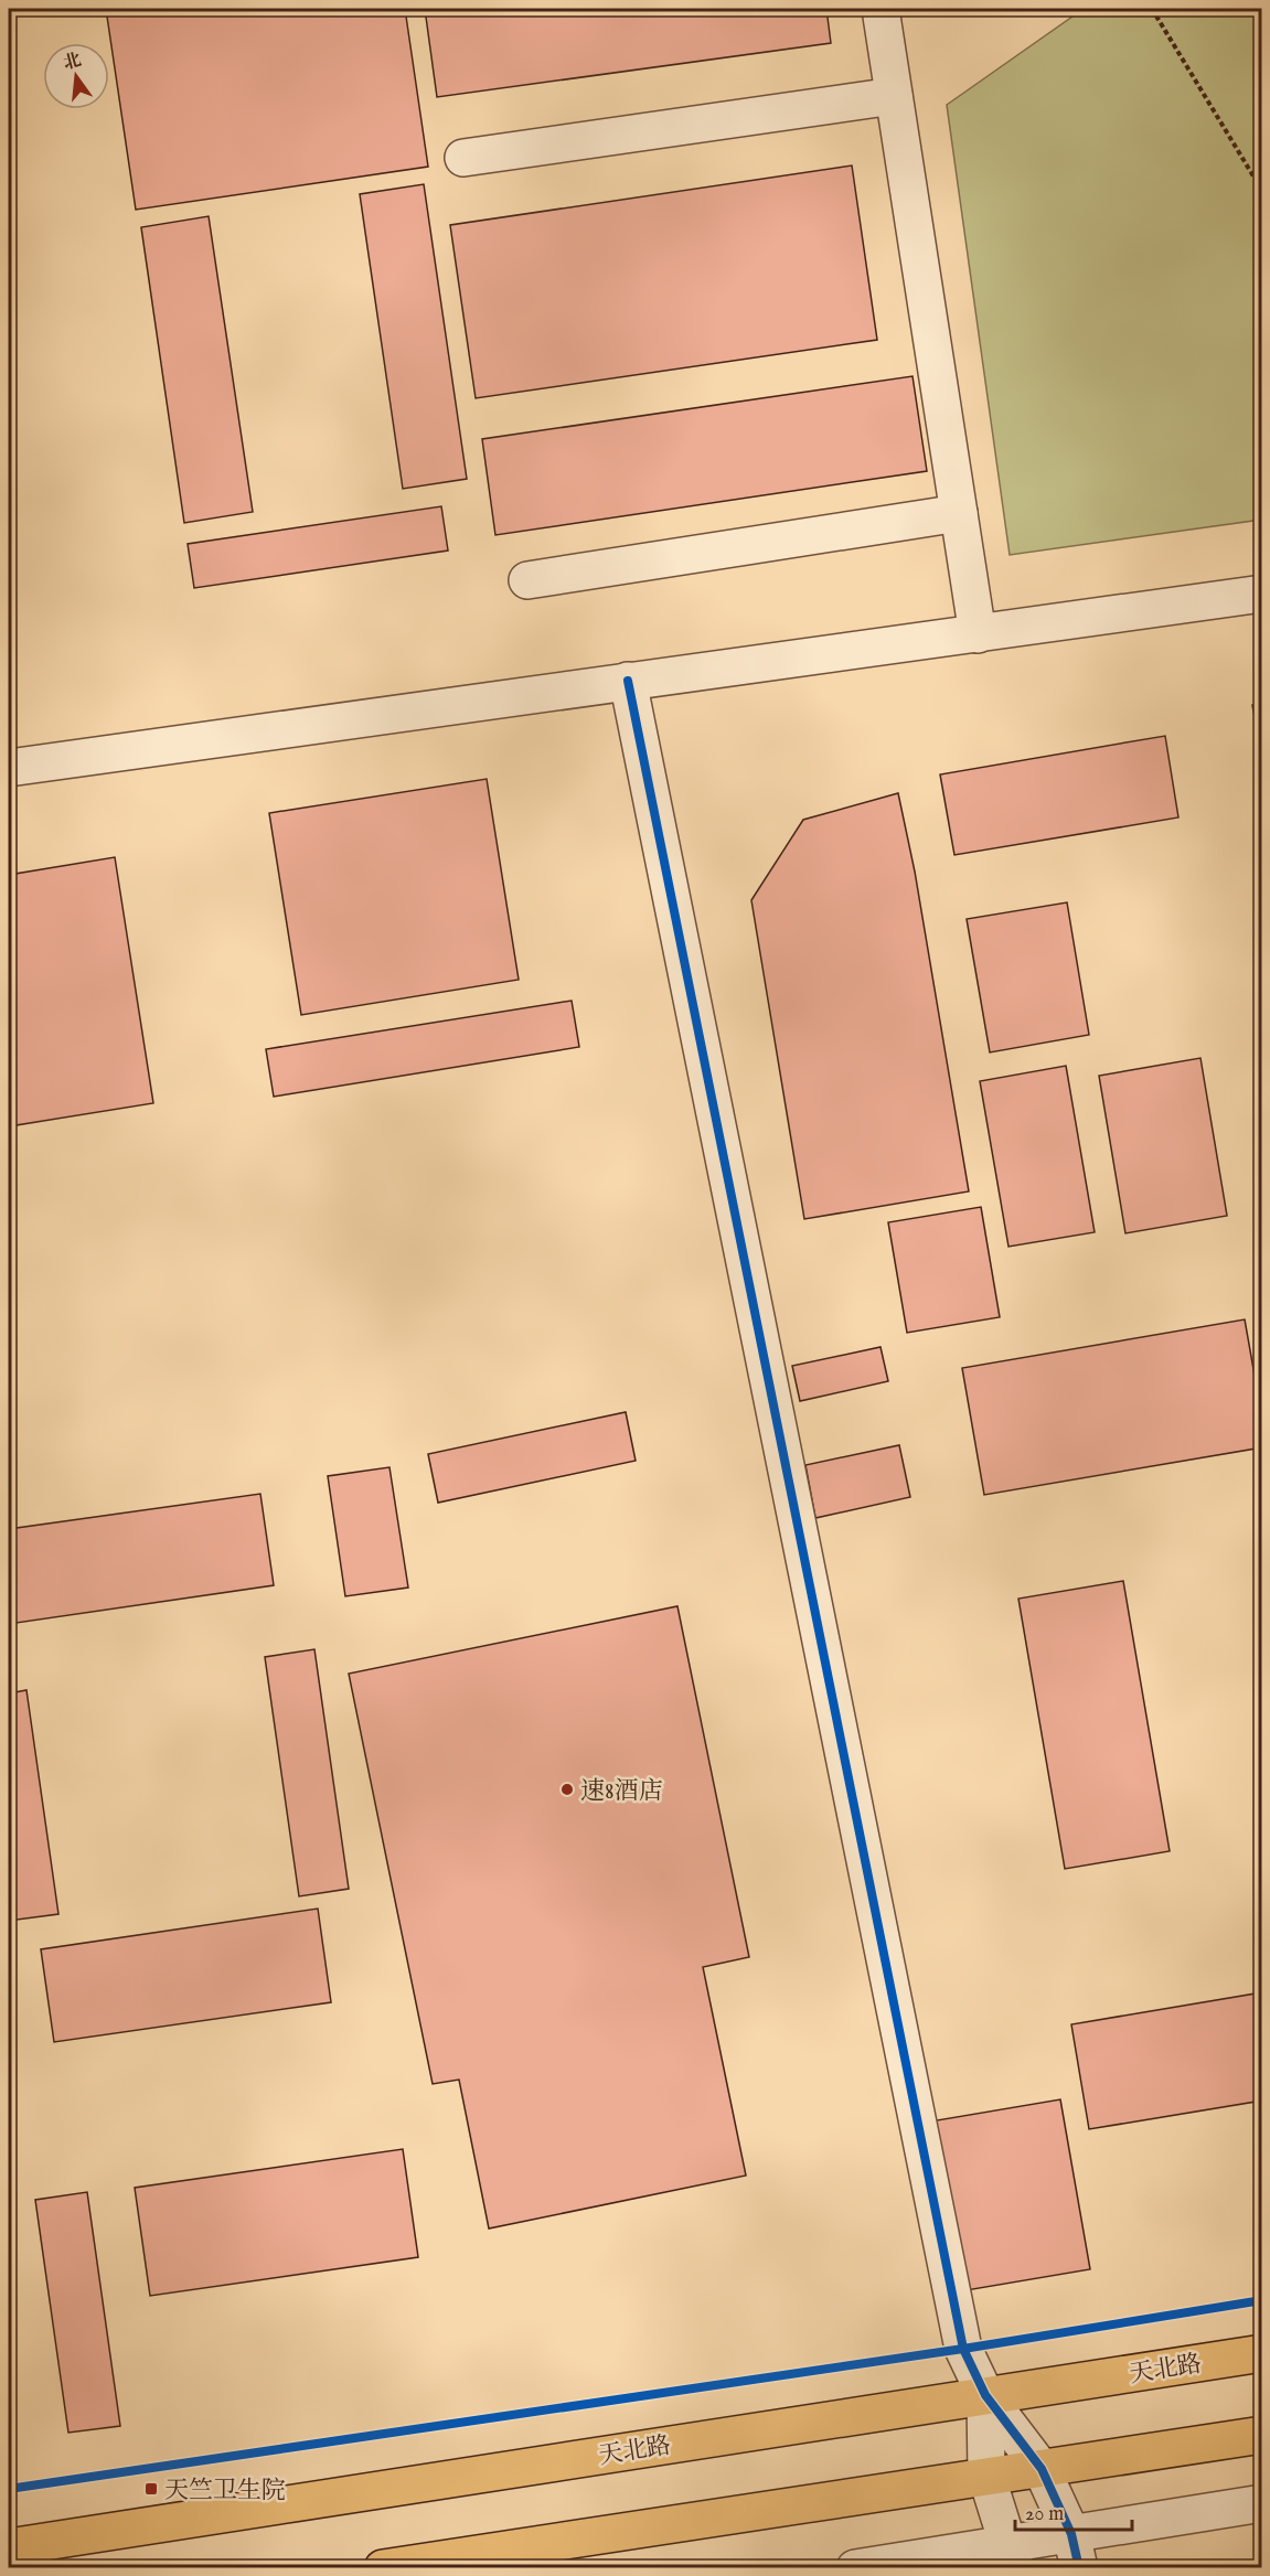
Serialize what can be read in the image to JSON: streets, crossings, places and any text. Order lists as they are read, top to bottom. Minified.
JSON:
{"streets":{"main road":["天北路"]},"places":{"other":["速8酒店"],"transit":["天竺卫生院"]},"scale_bar":"20 m","north":"top"}
